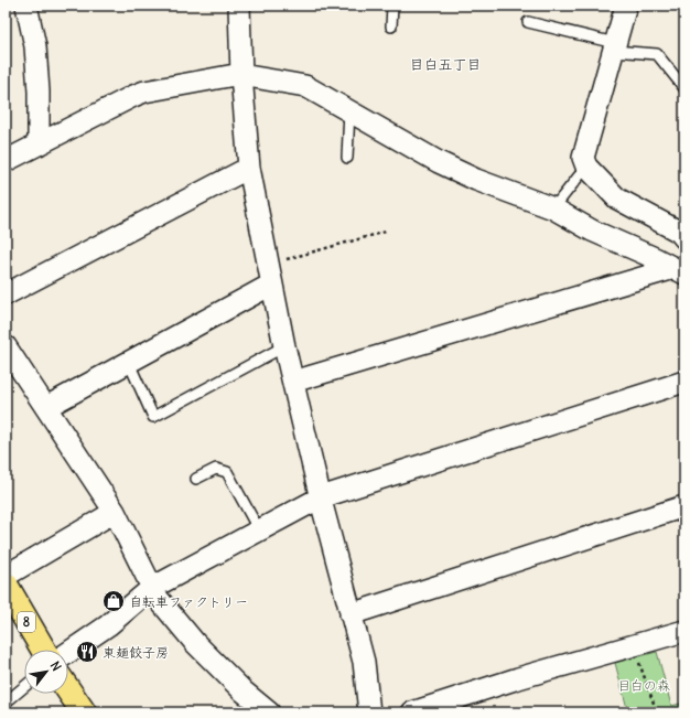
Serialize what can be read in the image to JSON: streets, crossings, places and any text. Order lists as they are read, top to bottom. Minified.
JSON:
{"streets":{"main road":["8"]},"districts":["目白五丁目"],"parks":["目白の森"],"places":{"shop":["自転車ファクトリー"],"restaurant":["東麺餃子房"]},"north":"top right"}
